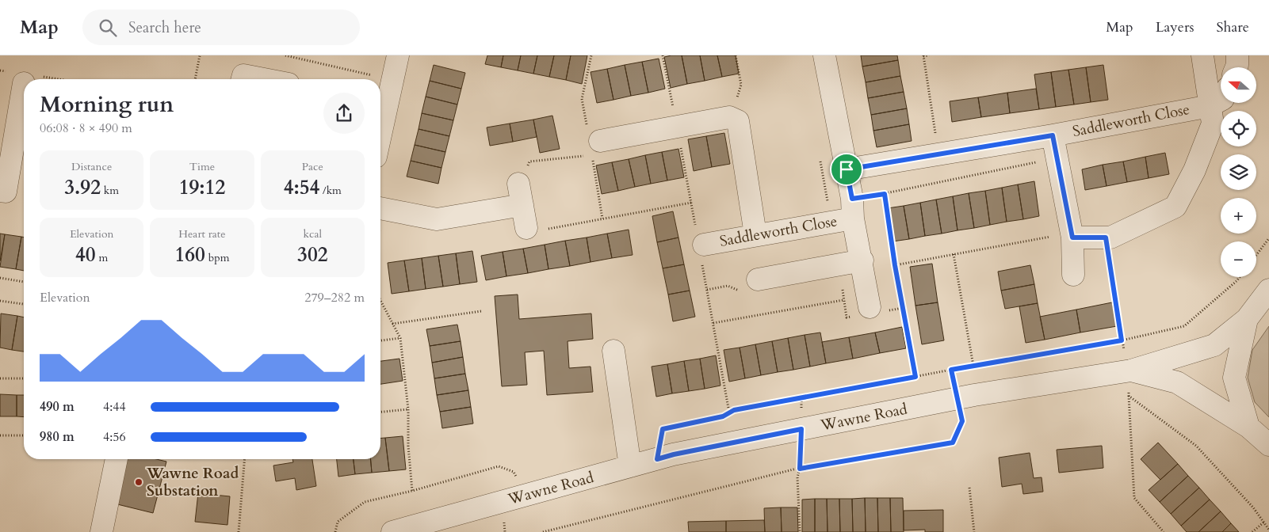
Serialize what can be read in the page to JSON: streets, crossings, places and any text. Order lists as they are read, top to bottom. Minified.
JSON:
{"streets":{"street":["Saddleworth Close","Wawne Road"]},"places":["Wawne Road Substation"],"north":"left","page":{"header":"Map","search":"Search here","nav":["Map","Layers","Share"],"map_buttons":["+","−"],"heading":["Morning run","06:08 · 8 × 490 m"],"stats":[["Distance","3.92 km"],["Time","19:12"],["Pace","4:54 /km"],["Elevation","40 m"],["Heart rate","160 bpm"],["kcal","302"]],"chart":["Elevation","279–282 m"],"list":[{"name":"490 m","note":"4:44"},{"name":"980 m","note":"4:56"}]}}
